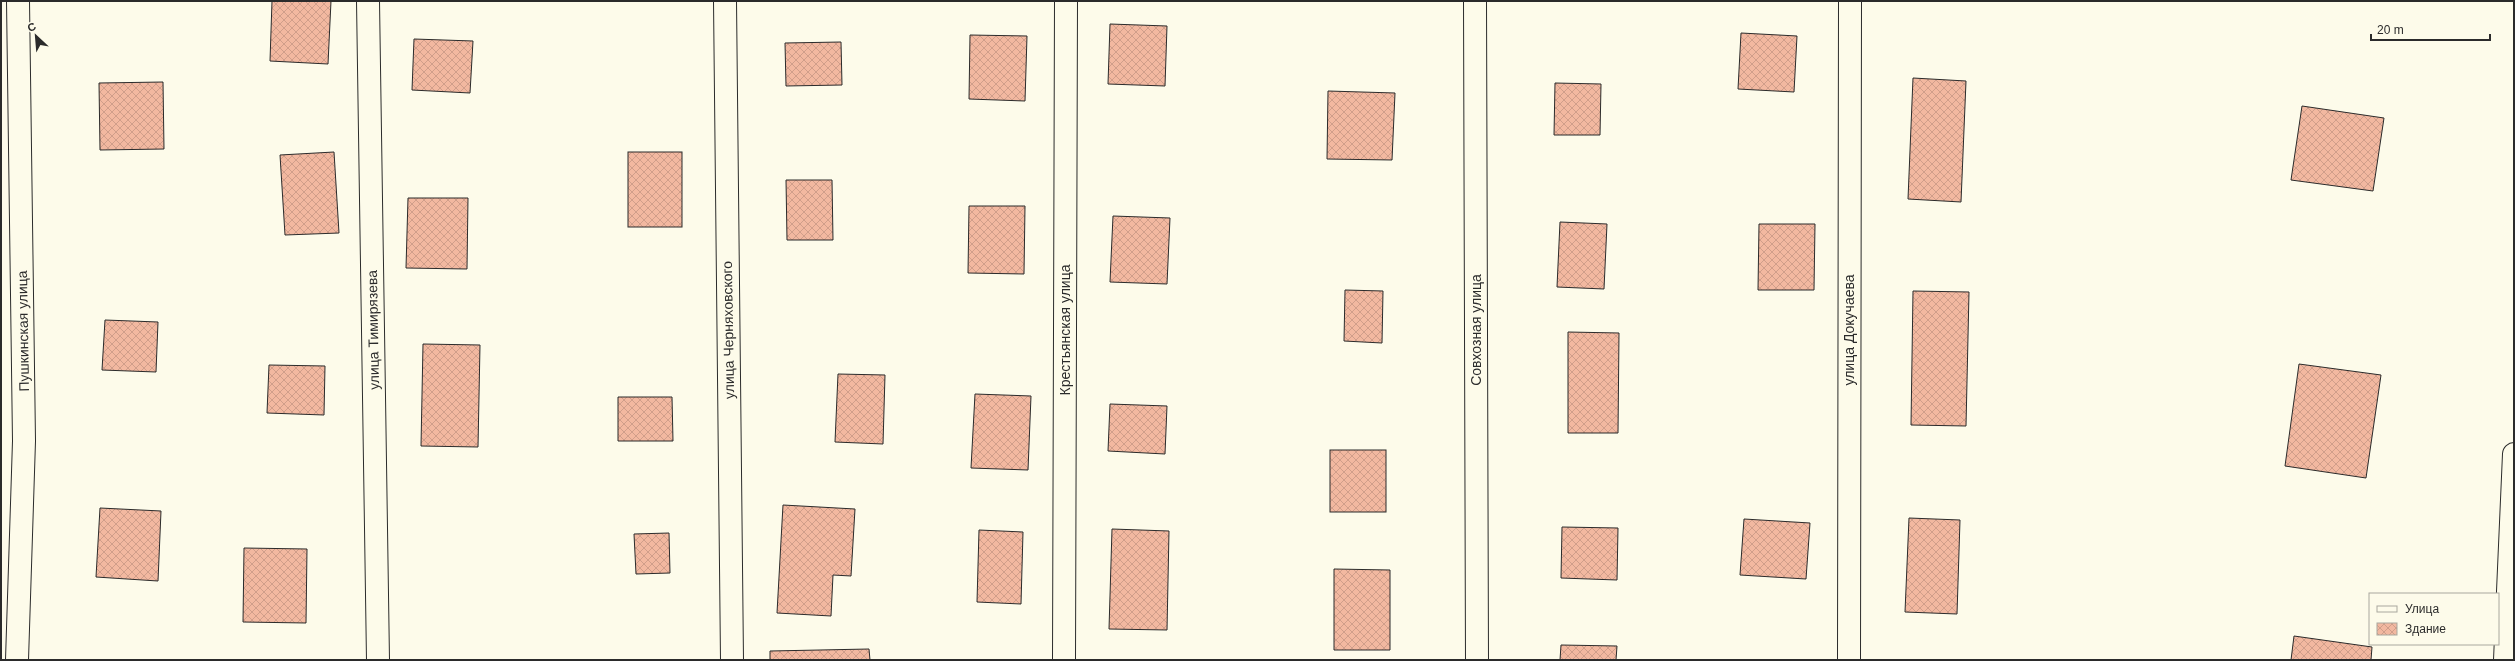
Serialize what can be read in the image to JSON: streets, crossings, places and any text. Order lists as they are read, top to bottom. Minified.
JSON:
{"streets":{"street":["улица Тимирязева","улица Черняховского","Крестьянская улица","Совхозная улица","улица Докучаева","Пушкинская улица"]},"legend":["Улица","Здание"],"scale_bar":"20 m","north":"top left"}
